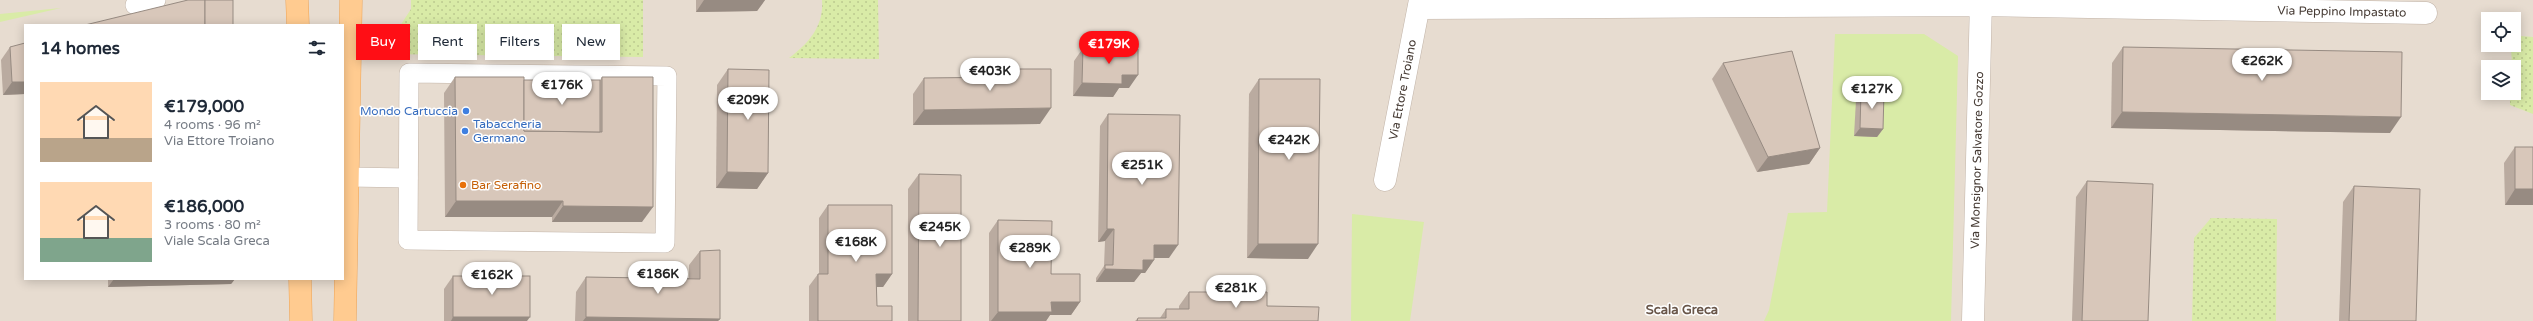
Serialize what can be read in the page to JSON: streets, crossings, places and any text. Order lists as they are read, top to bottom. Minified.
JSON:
{"streets":{"street":["Via Peppino Impastato","Via Ettore Troiano","Via Monsignor Salvatore Gozzo"]},"crossings":[["Via Peppino Impastato","Via Ettore Troiano"],["Via Peppino Impastato","Via Monsignor Salvatore Gozzo"]],"districts":["Scala Greca"],"places":["Mondo Cartuccia","Tabaccheria Germano","Bar Serafino"],"page":{"chip":["Buy","Rent","Filters","New"],"heading":"14 homes","price":["€179K","€262K","€403K","€176K","€127K","€209K","€242K","€251K","€245K","€168K","€289K","€186K","€162K","€281K"],"list":[{"name":"€179,000","note":"4 rooms · 96 m² · Via Ettore Troiano"},{"name":"€186,000","note":"3 rooms · 80 m² · Viale Scala Greca"}]}}
